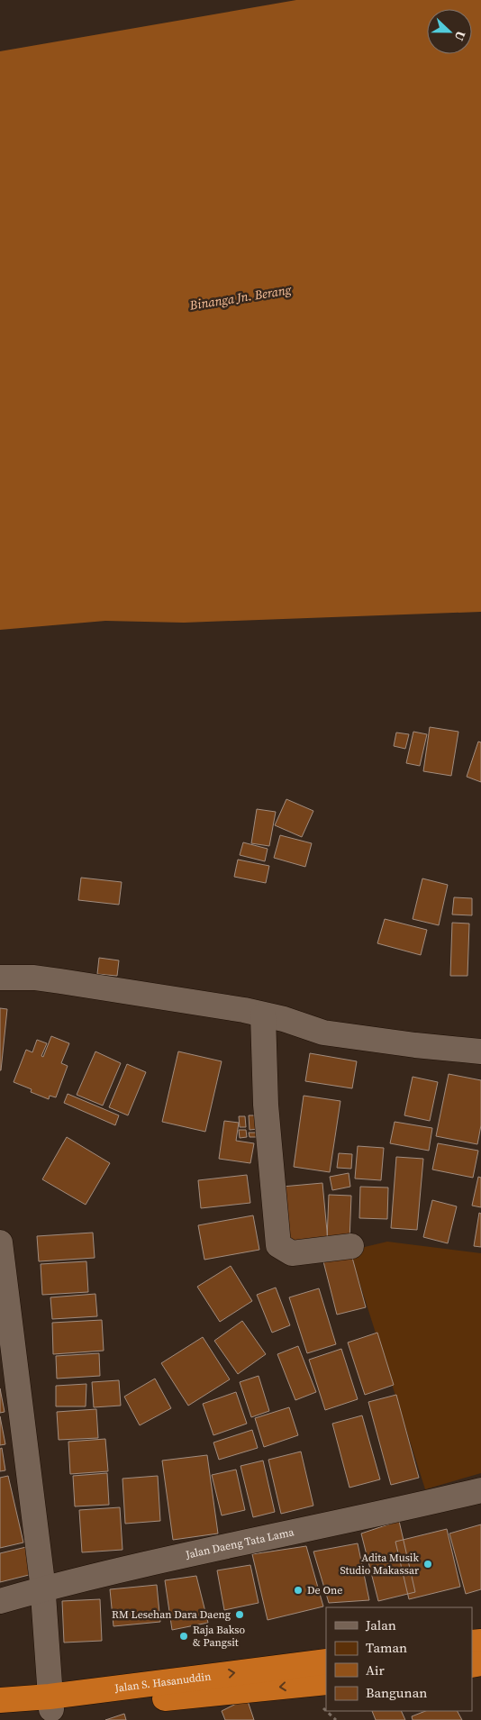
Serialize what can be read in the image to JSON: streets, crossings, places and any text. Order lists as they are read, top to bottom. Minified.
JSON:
{"streets":{"highway":["Jalan S. Hasanuddin"],"street":["Jalan Daeng Tata Lama"]},"water":["Binanga Jn. Berang"],"places":["Adita Musik Studio Makassar","De One","RM Lesehan Dara Daeng","Raja Bakso & Pangsit"],"legend":["Jalan","Taman","Air","Bangunan"],"north":"right"}
